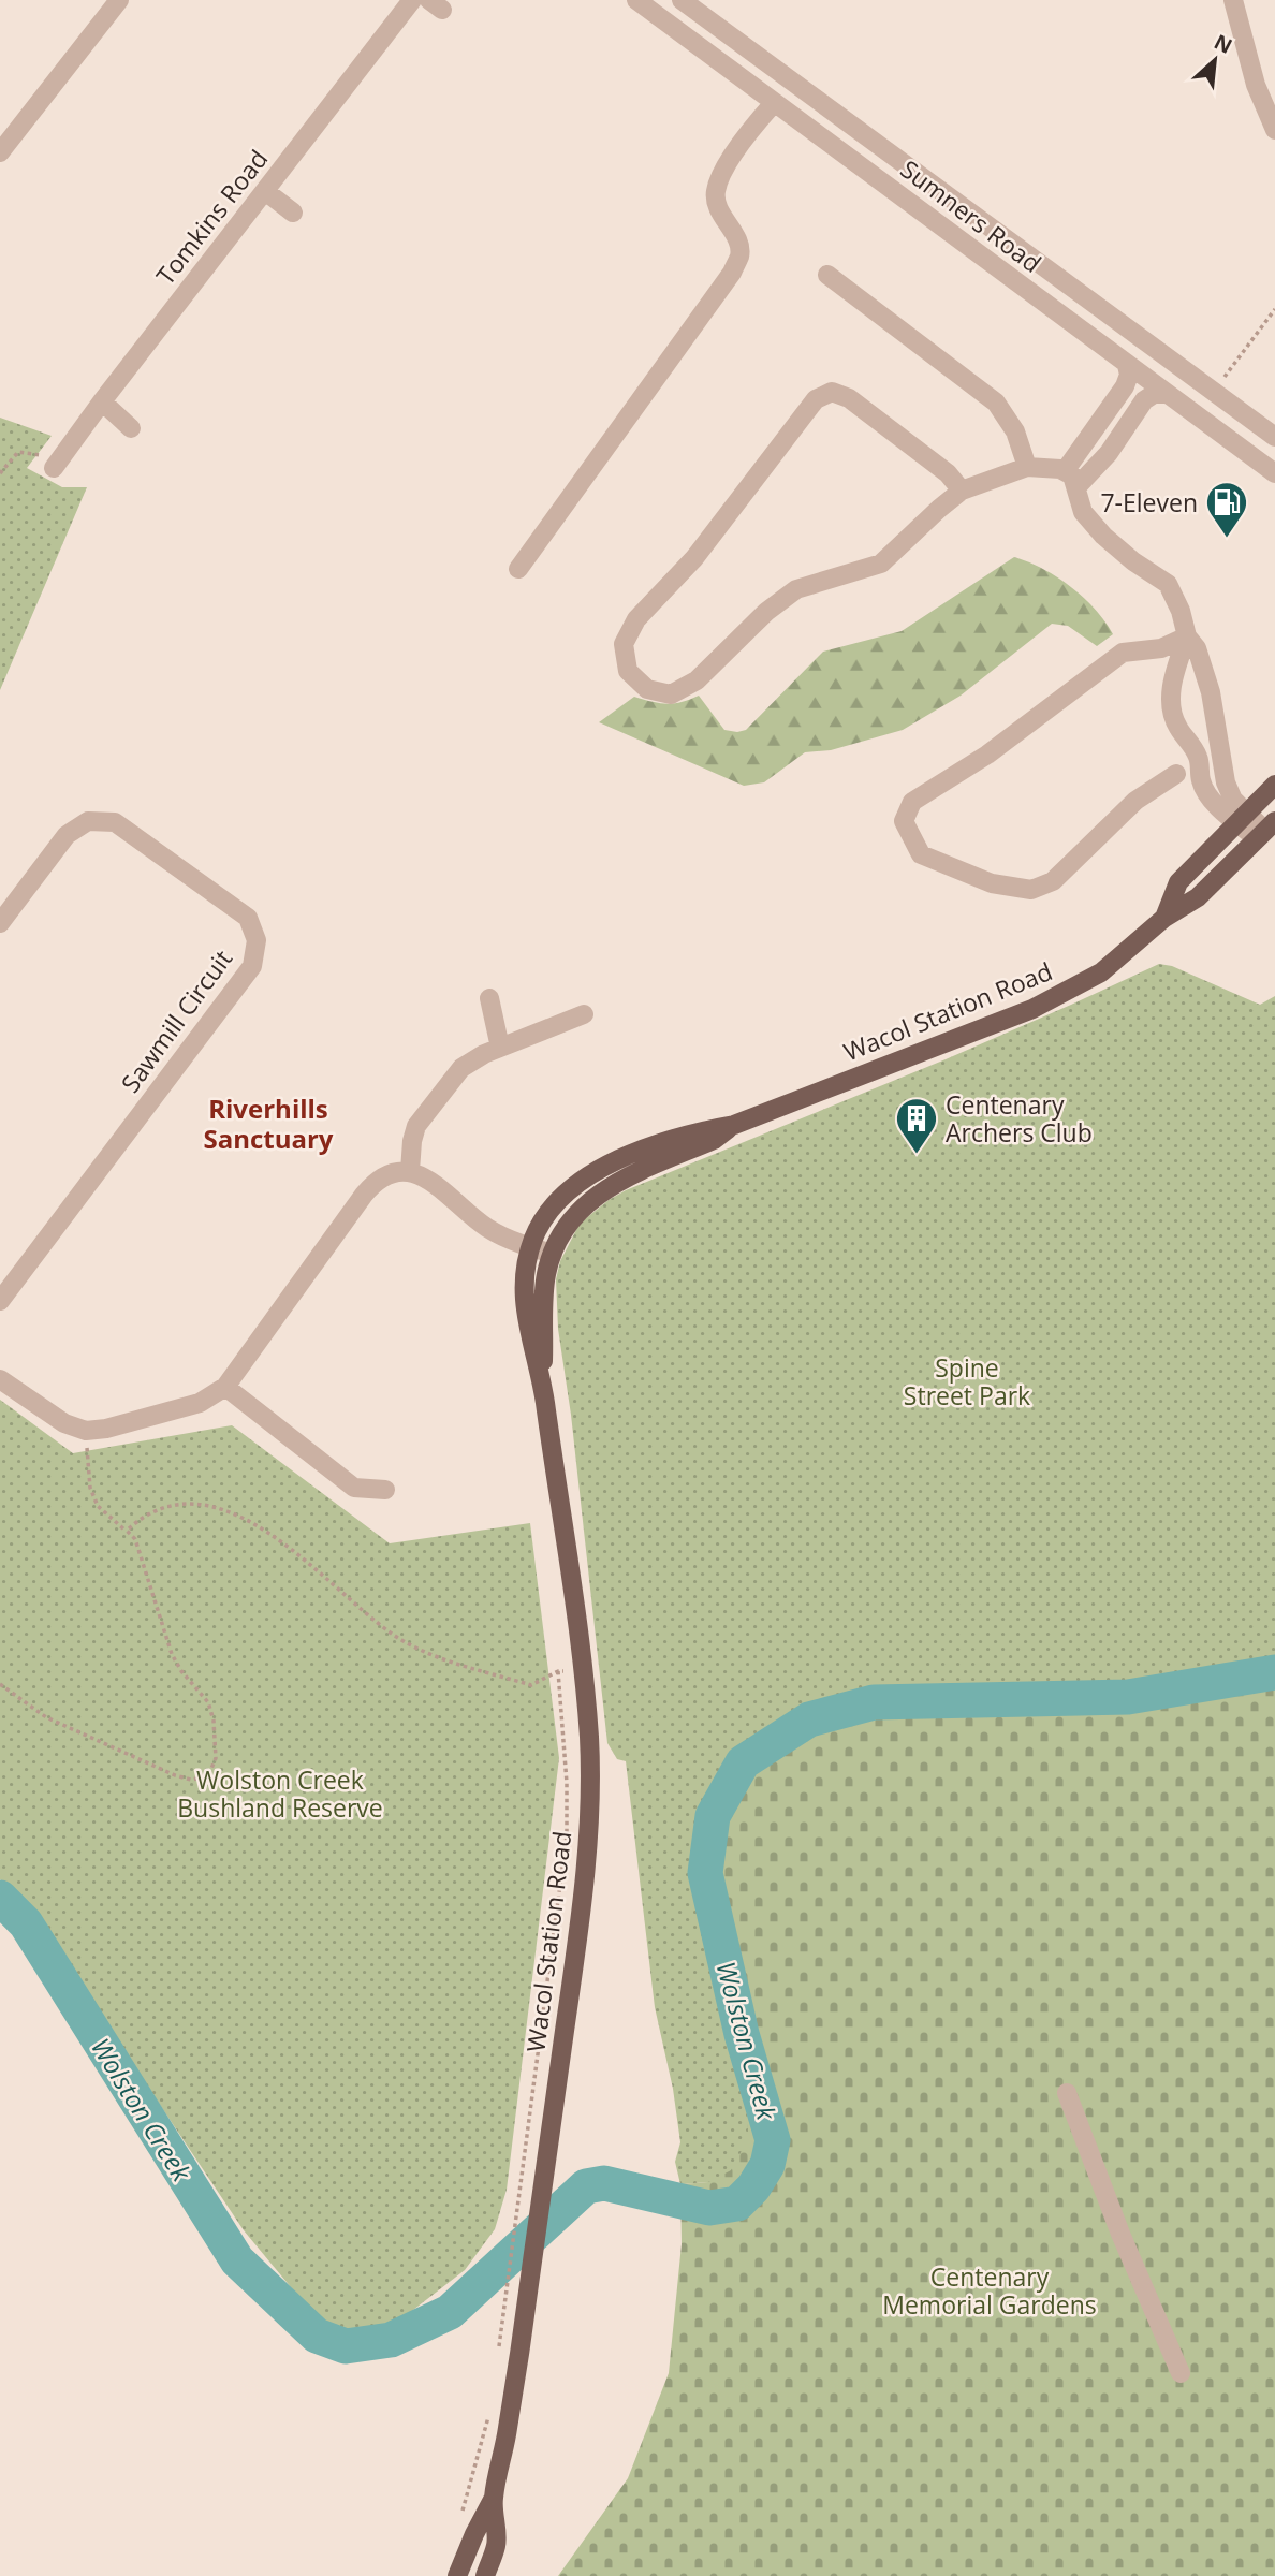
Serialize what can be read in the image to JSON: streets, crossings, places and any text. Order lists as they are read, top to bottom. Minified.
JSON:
{"streets":{"main road":["Wacol Station Road"],"street":["Sumners Road","Tomkins Road","Sawmill Circuit"]},"districts":["Riverhills Sanctuary"],"water":["Wolston Creek"],"parks":["Spine Street Park","Wolston Creek Bushland Reserve","Centenary Memorial Gardens"],"places":{"fuel station":["7-Eleven"],"building":["Centenary Archers Club"]},"north":"top right"}
